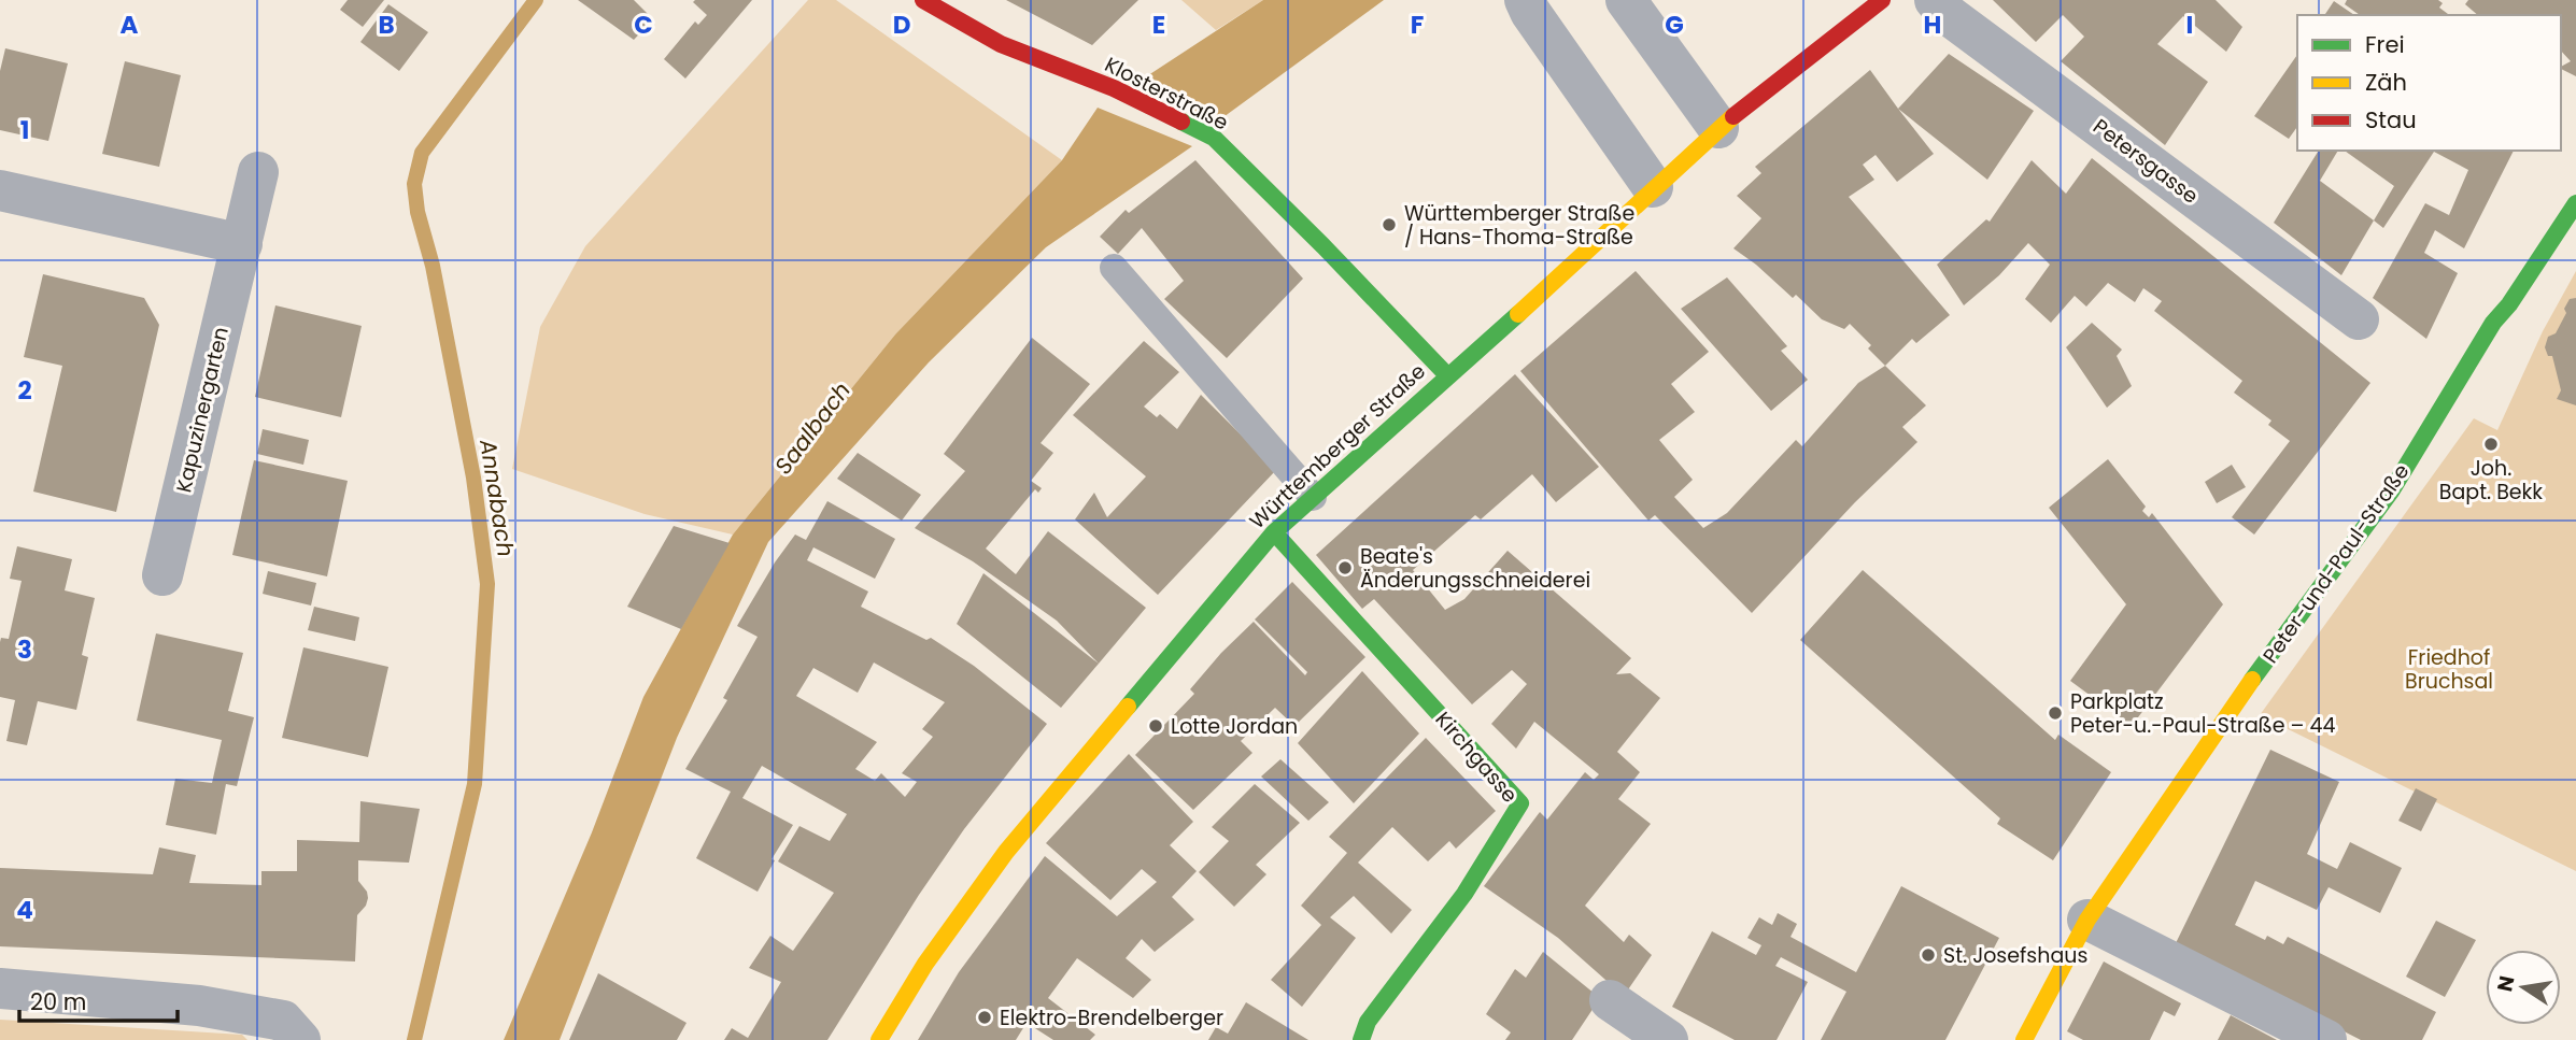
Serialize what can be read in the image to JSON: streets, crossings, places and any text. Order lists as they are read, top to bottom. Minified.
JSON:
{"streets":{"street":["Klosterstraße","Petersgasse","Kapuzinergarten","Württemberger Straße","Peter-und-Paul-Straße","Kirchgasse"]},"crossings":[["Klosterstraße","Württemberger Straße"],["Württemberger Straße","Kirchgasse"]],"water":["Saalbach","Annabach"],"parks":["Friedhof Bruchsal"],"places":["Württemberger Straße / Hans-Thoma-Straße","Joh. Bapt. Bekk","Beate's Änderungsschneiderei","Parkplatz Peter-u.-Paul-Straße – 44","Lotte Jordan","St. Josefshaus","Elektro-Brendelberger"],"legend":["Frei","Zäh","Stau"],"scale_bar":"20 m","north":"left","grid":{"columns":["A","B","C","D","E","F","G","H","I"],"rows":["1","2","3","4"]}}
